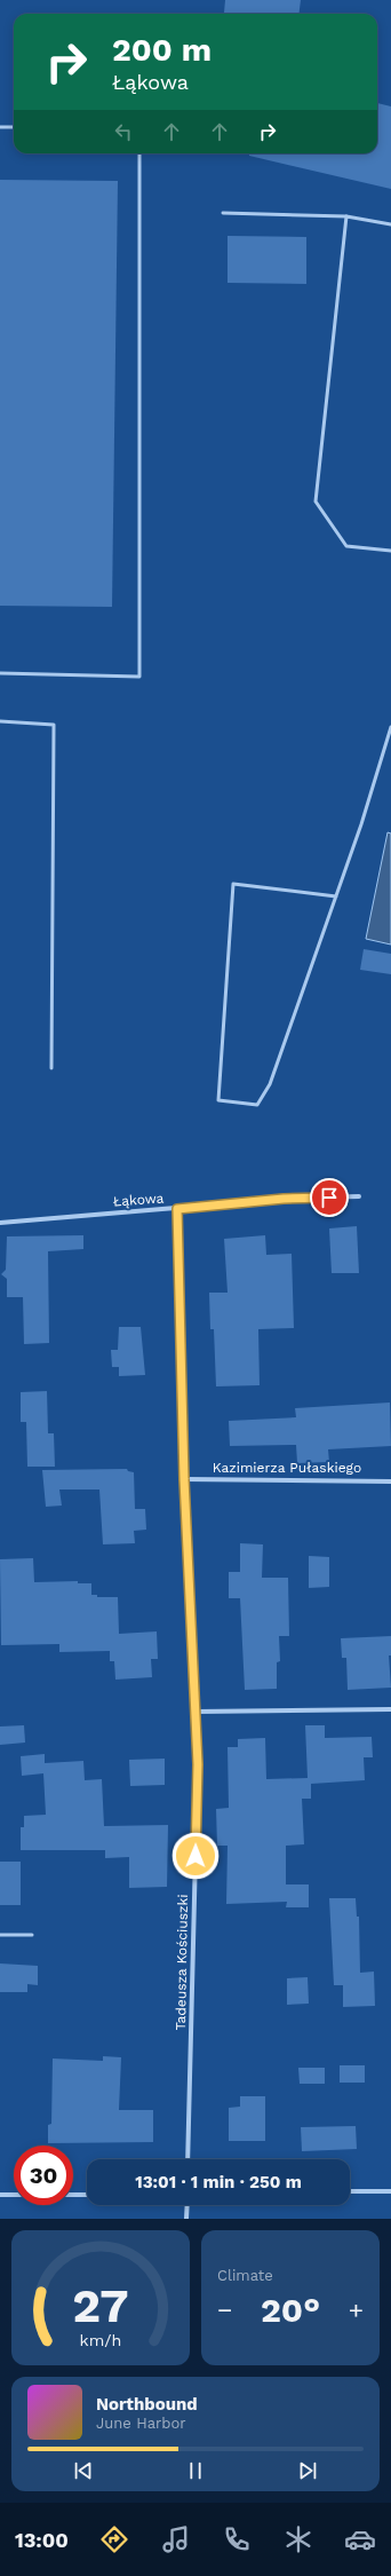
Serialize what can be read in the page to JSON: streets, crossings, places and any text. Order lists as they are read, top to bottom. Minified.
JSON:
{"streets":{"street":["Łąkowa","Kazimierza Pułaskiego","Tadeusza Kościuszki"]},"crossings":[["Łąkowa","Tadeusza Kościuszki"],["Kazimierza Pułaskiego","Tadeusza Kościuszki"]],"page":{"turn":["200 m","Łąkowa"],"limit":"30","trip":"13:01 · 1 min · 250 m","tile":"Climate","heat":["−","20°","+"],"song":["Northbound","June Harbor"],"tabs":"13:00","gauge":["27","km/h"]}}
